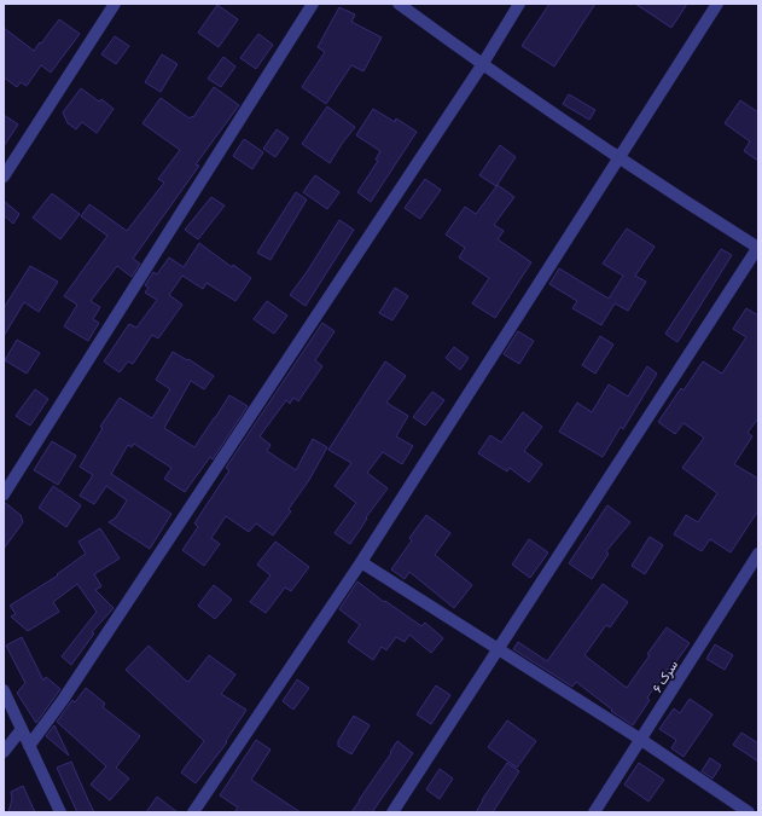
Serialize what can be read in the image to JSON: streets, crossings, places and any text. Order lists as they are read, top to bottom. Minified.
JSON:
{"streets":{"street":["سرک ۶"]}}
